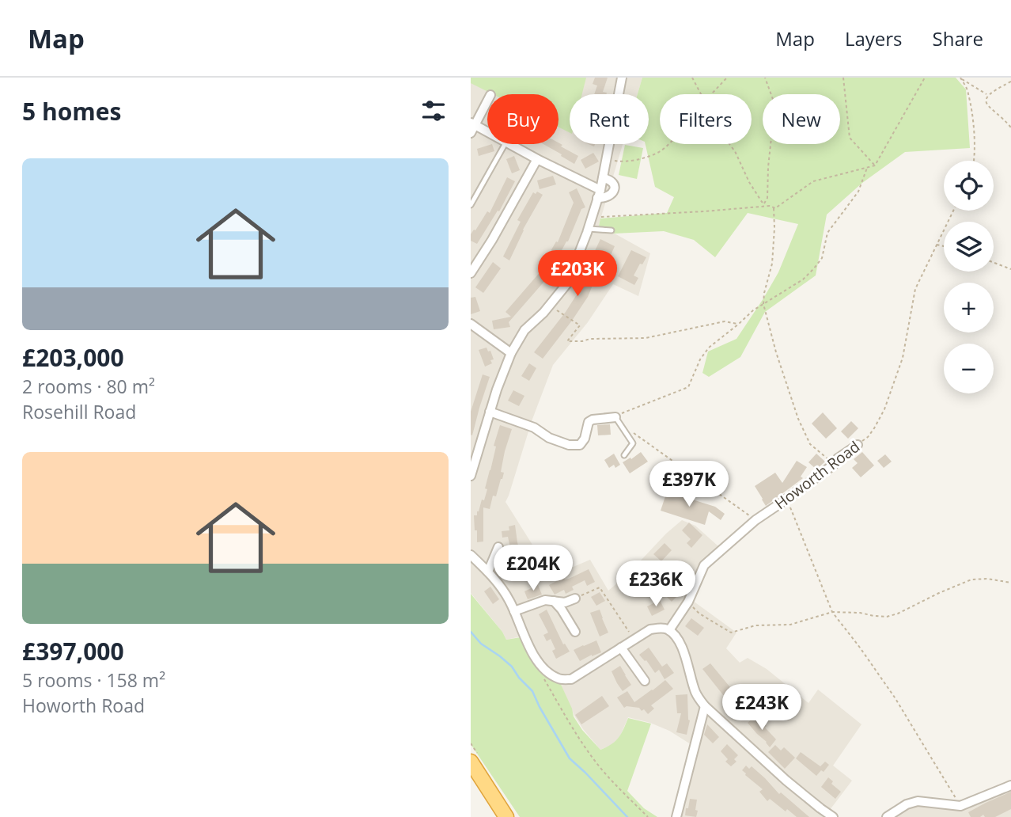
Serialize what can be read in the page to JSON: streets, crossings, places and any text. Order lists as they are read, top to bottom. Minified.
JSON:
{"streets":{"street":["Howorth Road"]},"page":{"header":"Map","nav":["Map","Layers","Share"],"heading":"5 homes","chip":["Buy","Rent","Filters","New"],"list":[{"name":"£203,000","note":"2 rooms · 80 m² · Rosehill Road"},{"name":"£397,000","note":"5 rooms · 158 m² · Howorth Road"}],"map_buttons":["+","−"],"price":["£203K","£397K","£204K","£236K","£243K"]}}
